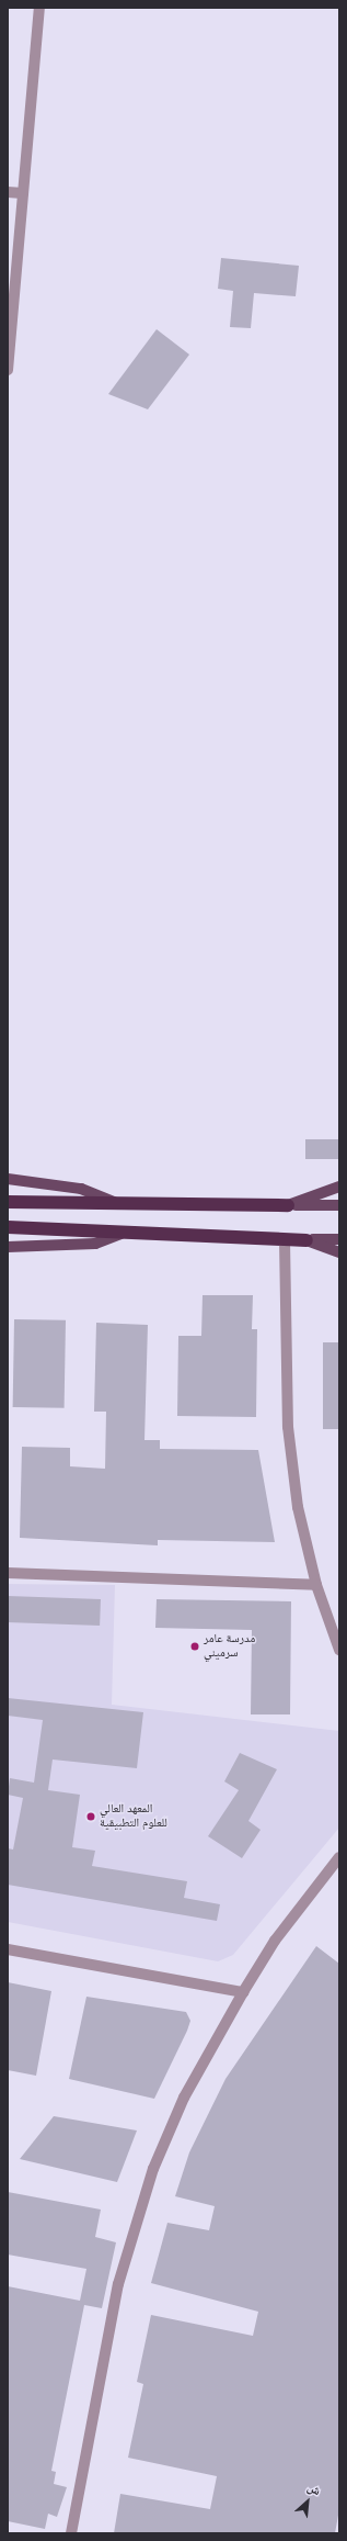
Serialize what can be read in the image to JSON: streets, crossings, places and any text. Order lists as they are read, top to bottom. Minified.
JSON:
{"places":["مدرسة عامر سرميني","المعهد العالي للعلوم التطبيقية"],"north":"top right"}
